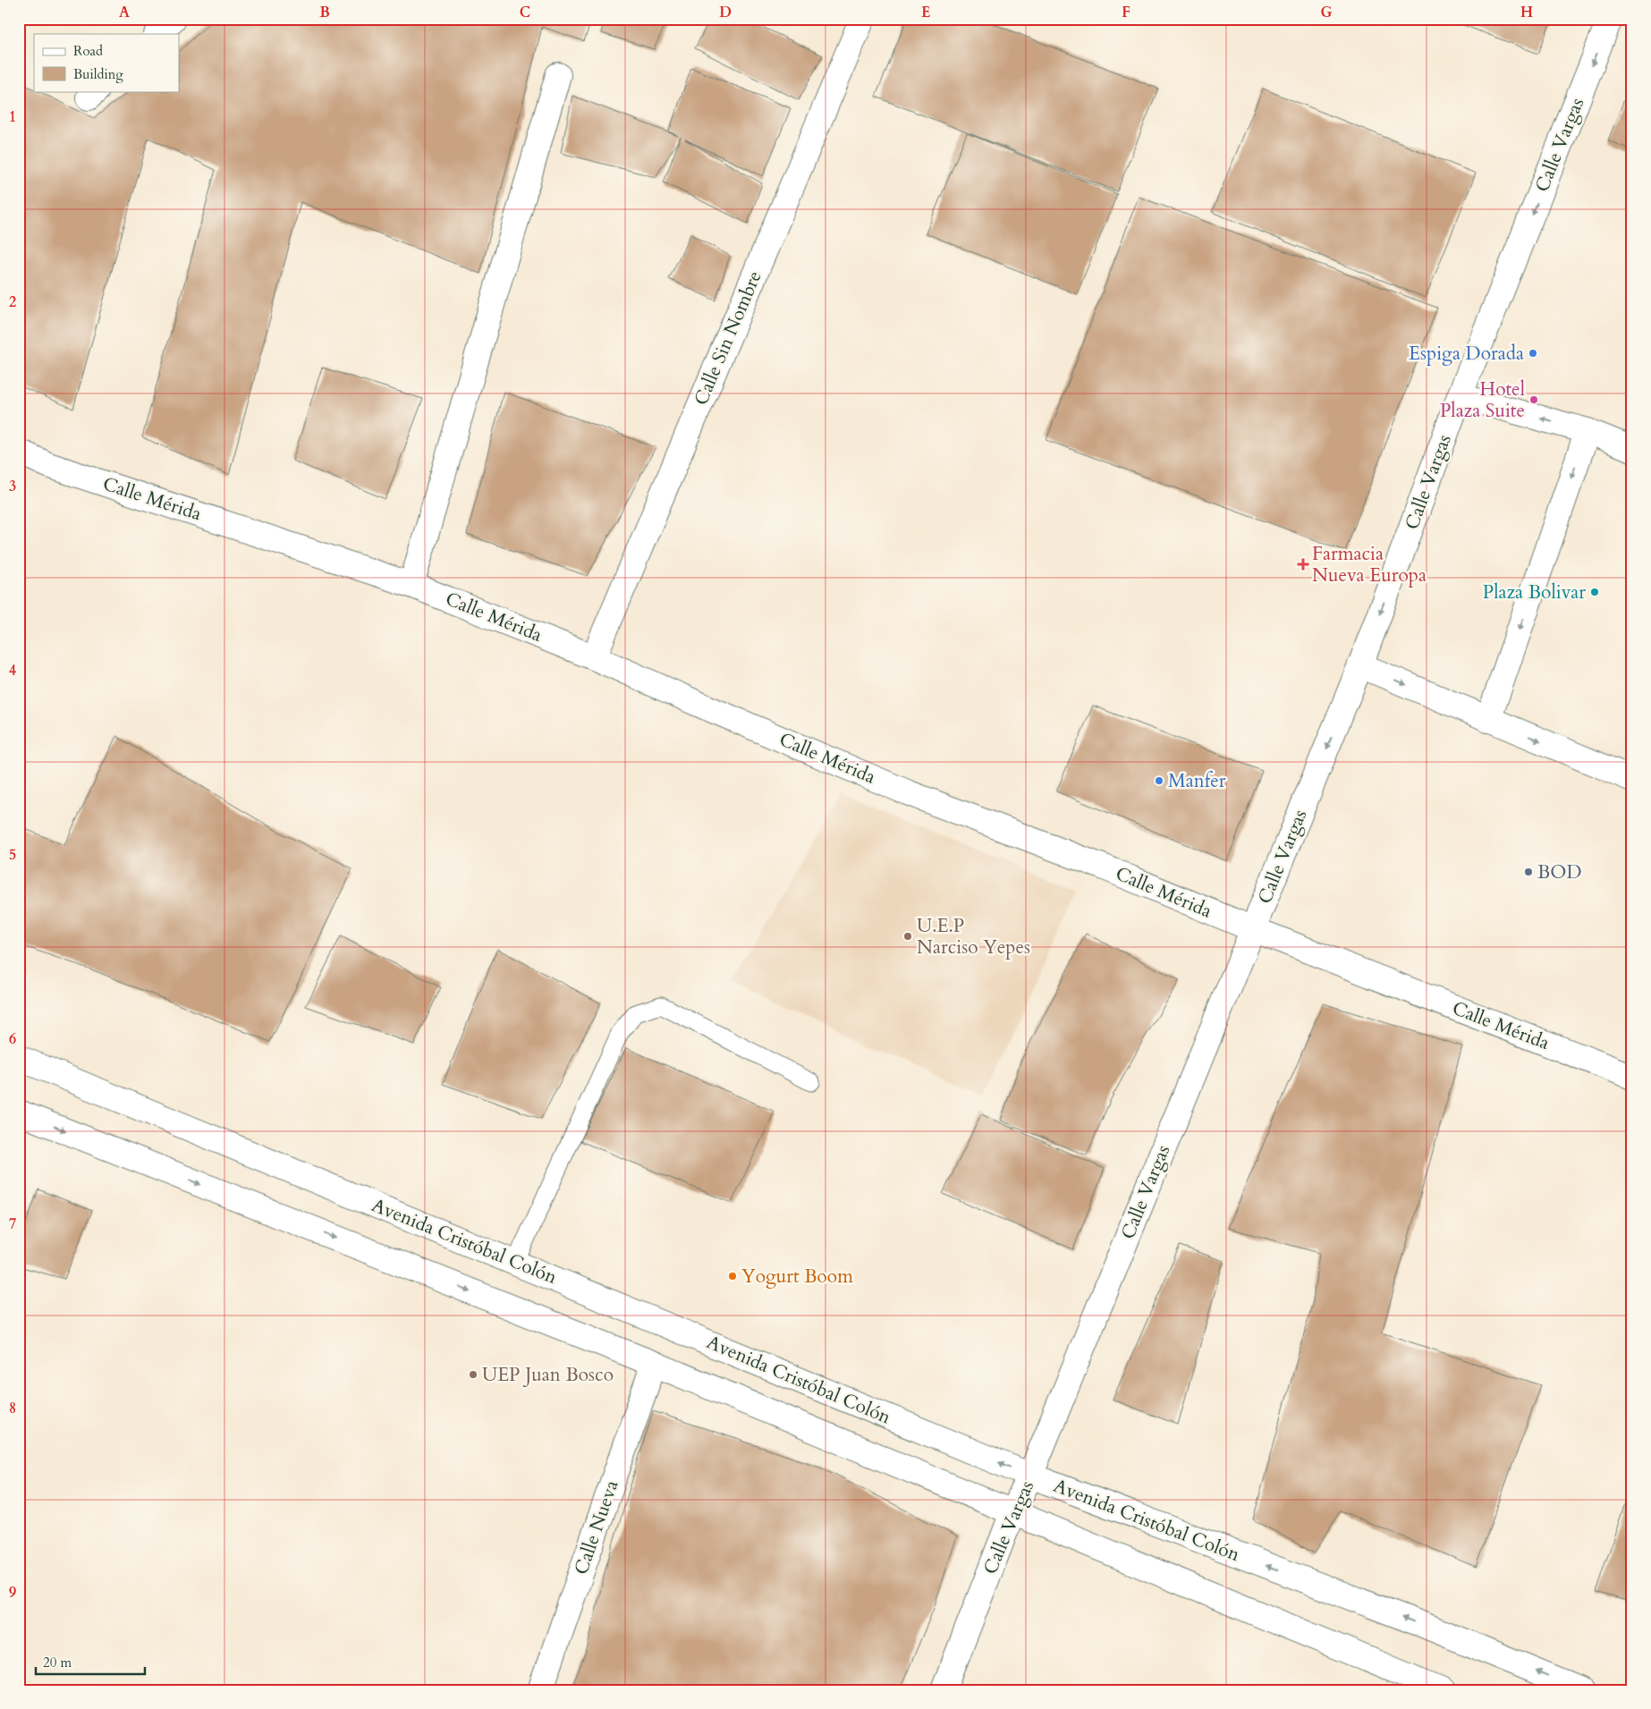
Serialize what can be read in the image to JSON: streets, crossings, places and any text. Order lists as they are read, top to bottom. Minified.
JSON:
{"streets":{"street":["Calle Vargas","Calle Sin Nombre","Calle Mérida","Avenida Cristóbal Colón","Calle Nueva"]},"crossings":[["Calle Vargas","Calle Mérida"],["Calle Vargas","Avenida Cristóbal Colón"],["Calle Sin Nombre","Calle Mérida"]],"places":{"other":["Espiga Dorada","Hotel Plaza Suite","Plaza Bolivar","Manfer","BOD","U.E.P Narciso Yepes","Yogurt Boom","UEP Juan Bosco"],"health":["Farmacia Nueva Europa"]},"legend":["Road","Building"],"scale_bar":"20 m","grid":{"columns":["A","B","C","D","E","F","G","H"],"rows":["1","2","3","4","5","6","7","8","9"]}}
